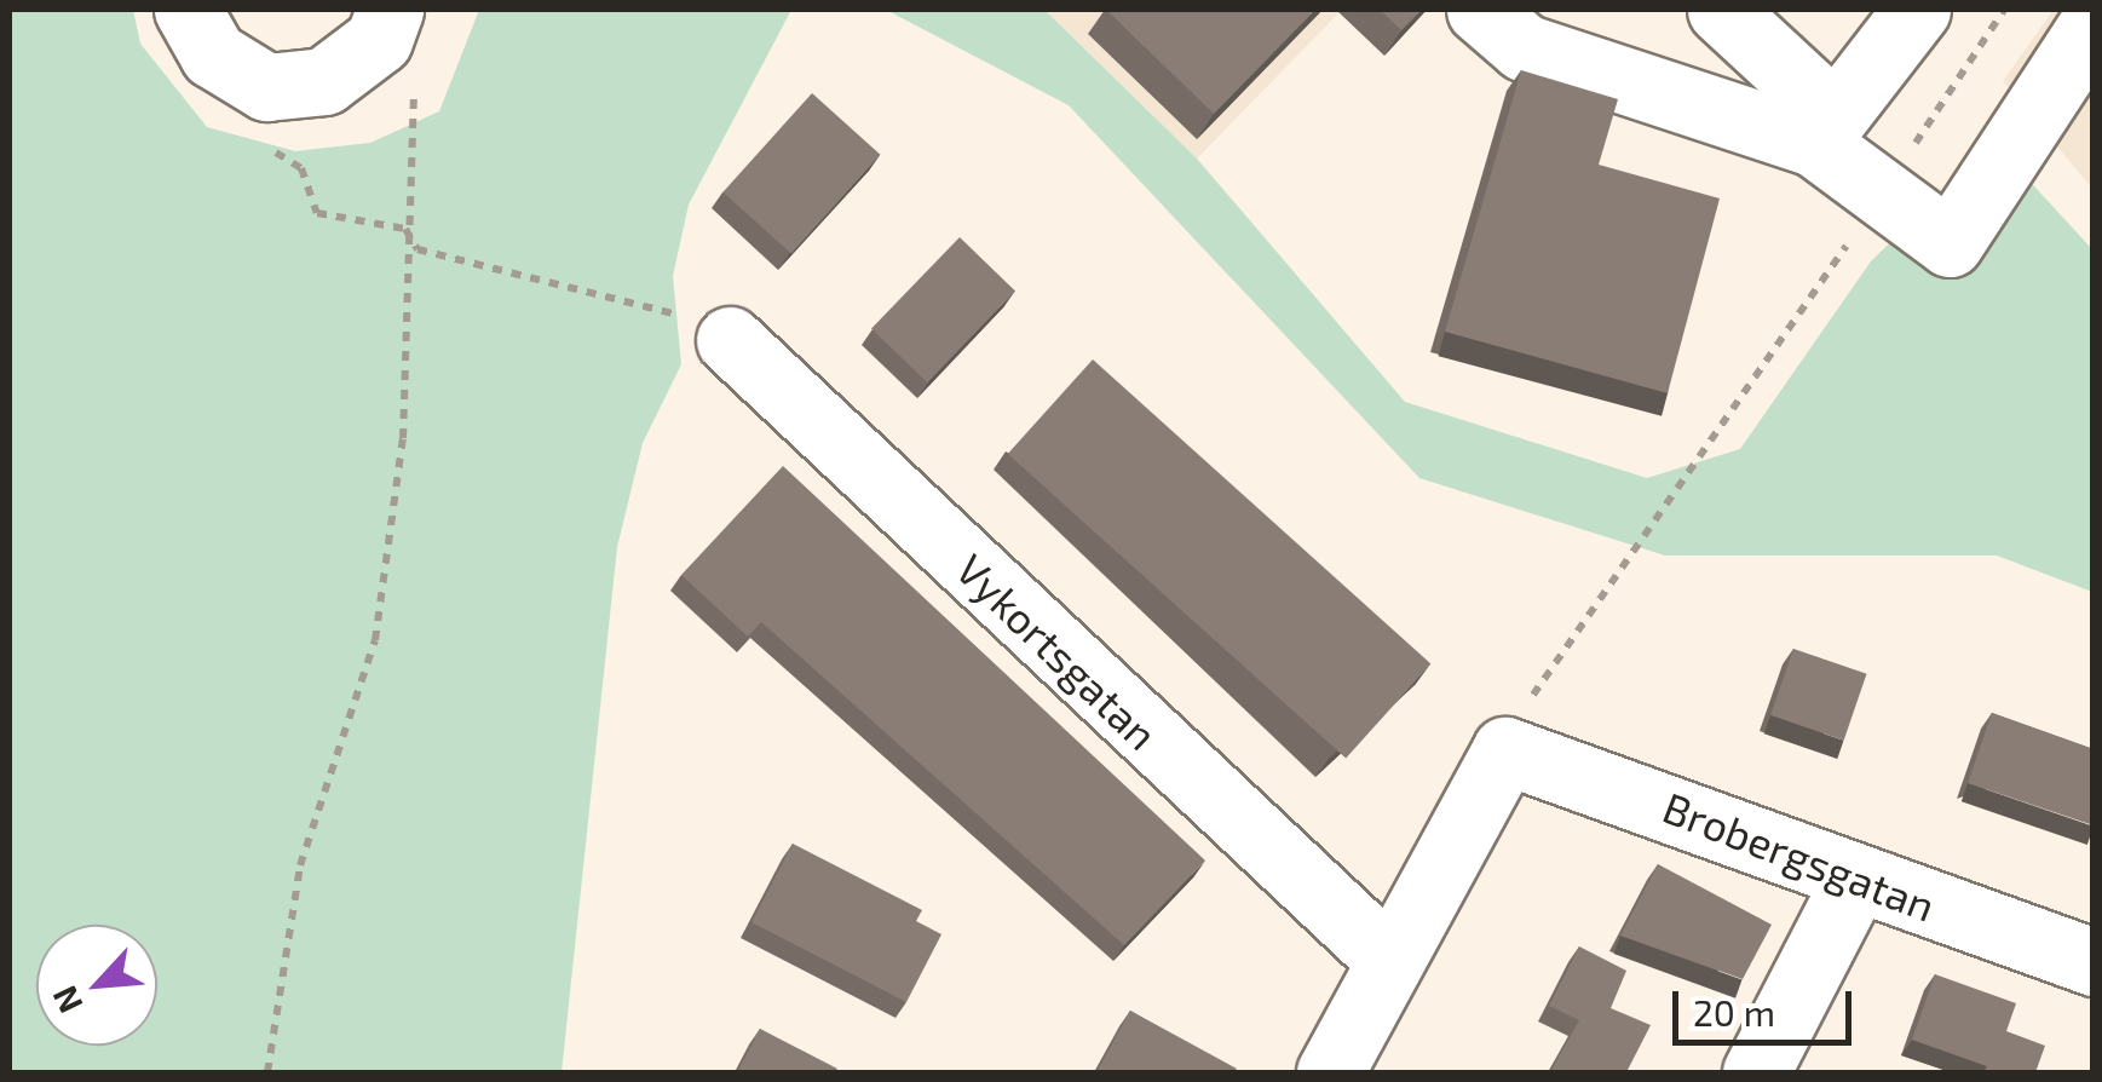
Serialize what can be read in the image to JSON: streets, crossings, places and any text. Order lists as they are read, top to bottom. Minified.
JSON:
{"streets":{"street":["Vykortsgatan","Brobergsgatan"]},"scale_bar":"20 m","north":"bottom left"}
